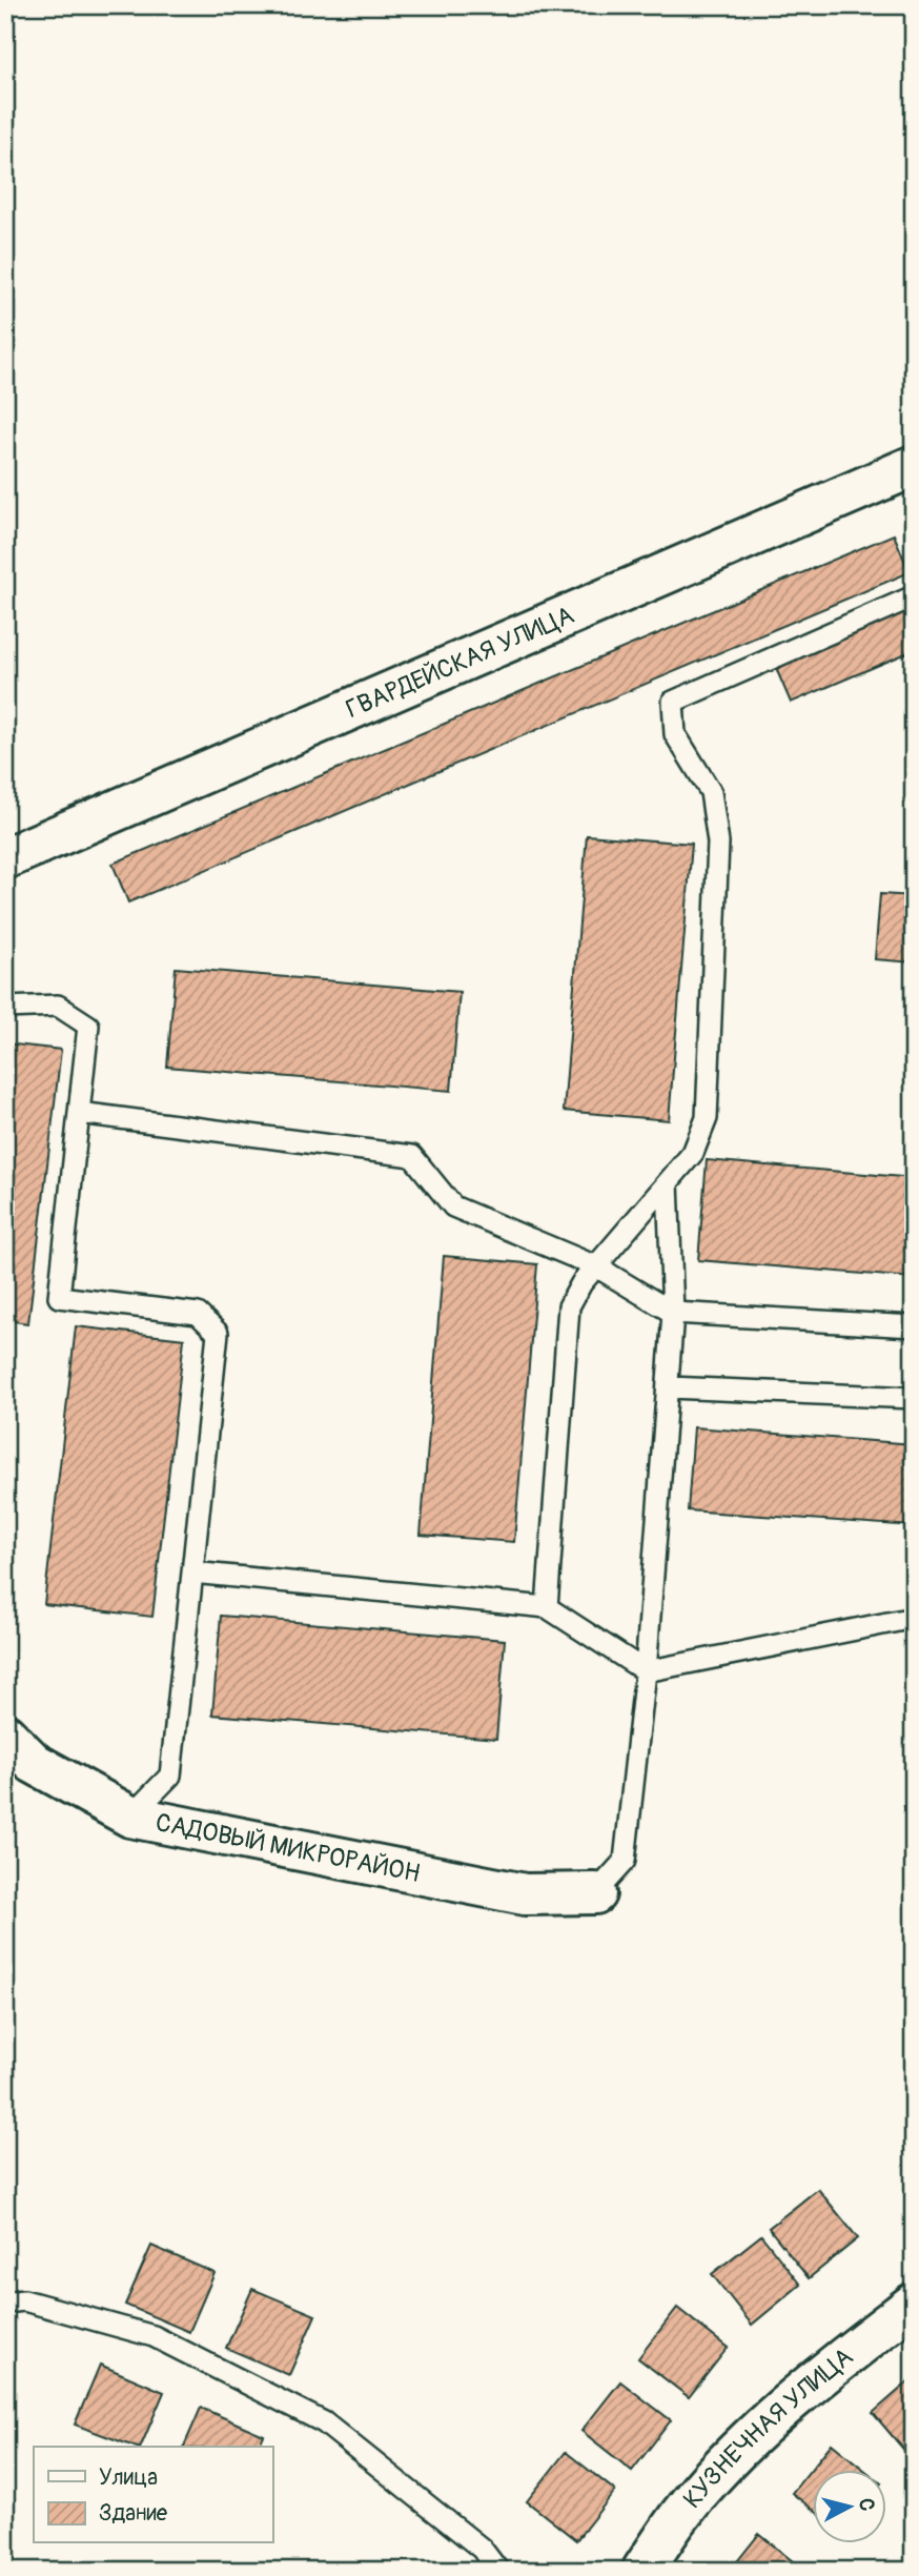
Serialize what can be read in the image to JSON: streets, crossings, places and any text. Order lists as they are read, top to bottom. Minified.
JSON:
{"streets":{"street":["ГВАРДЕЙСКАЯ УЛИЦА","САДОВЫЙ МИКРОРАЙОН","КУЗНЕЧНАЯ УЛИЦА"]},"legend":["Улица","Здание"],"north":"right"}
